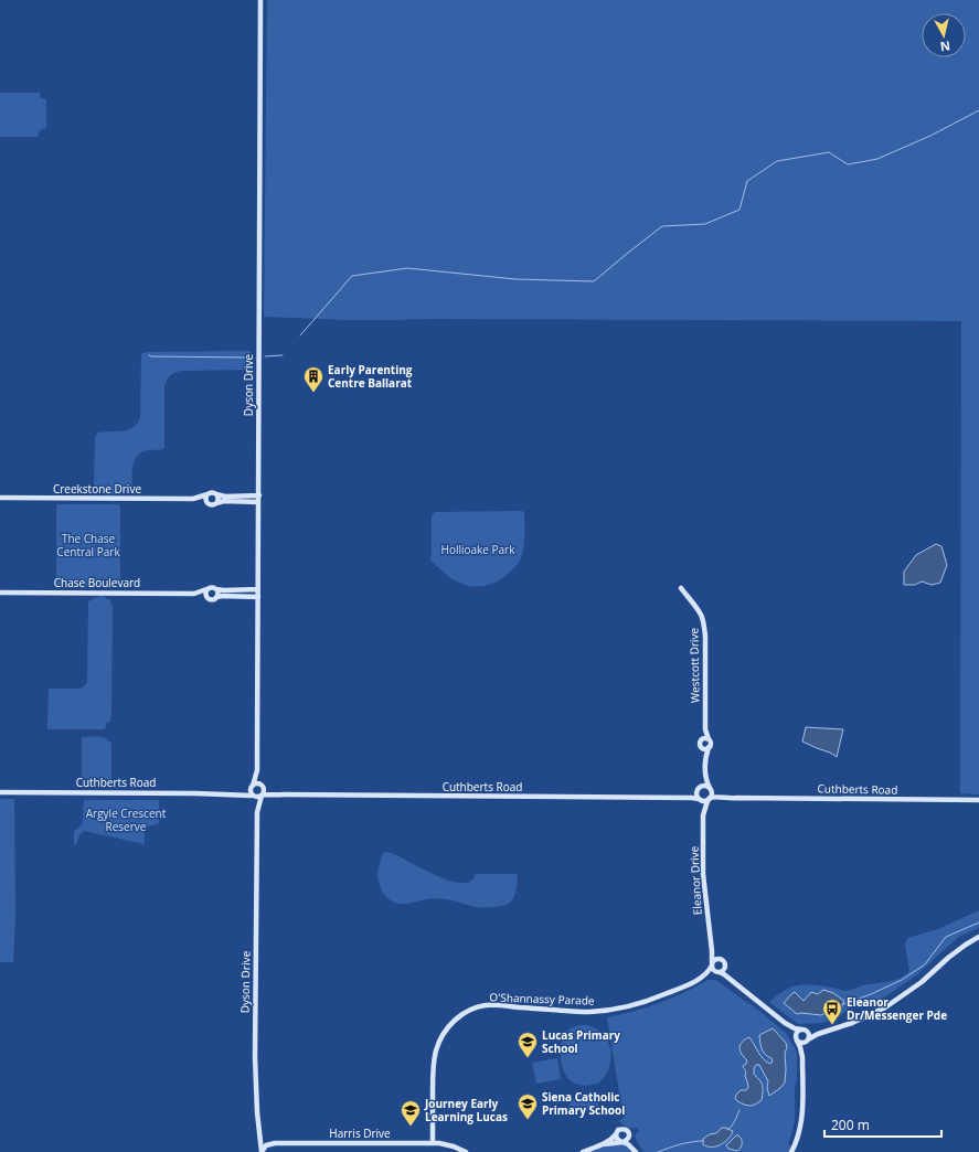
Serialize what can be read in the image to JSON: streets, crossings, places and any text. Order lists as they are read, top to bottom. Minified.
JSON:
{"streets":{"street":["Dyson Drive","Creekstone Drive","Chase Boulevard","Westcott Drive","Cuthberts Road","Eleanor Drive","O'Shannassy Parade","Harris Drive"]},"crossings":[["Dyson Drive","Cuthberts Road"],["Dyson Drive","Harris Drive"],["Cuthberts Road","Eleanor Drive"],["Eleanor Drive","O'Shannassy Parade"],["O'Shannassy Parade","Harris Drive"]],"parks":["The Chase Central Park","Hollioake Park","Argyle Crescent Reserve"],"places":{"building":["Early Parenting Centre Ballarat"],"bus stop":["Eleanor Dr/Messenger Pde"],"school or university":["Lucas Primary School","Siena Catholic Primary School","Journey Early Learning Lucas"]},"scale_bar":"200 m","north":"bottom"}
